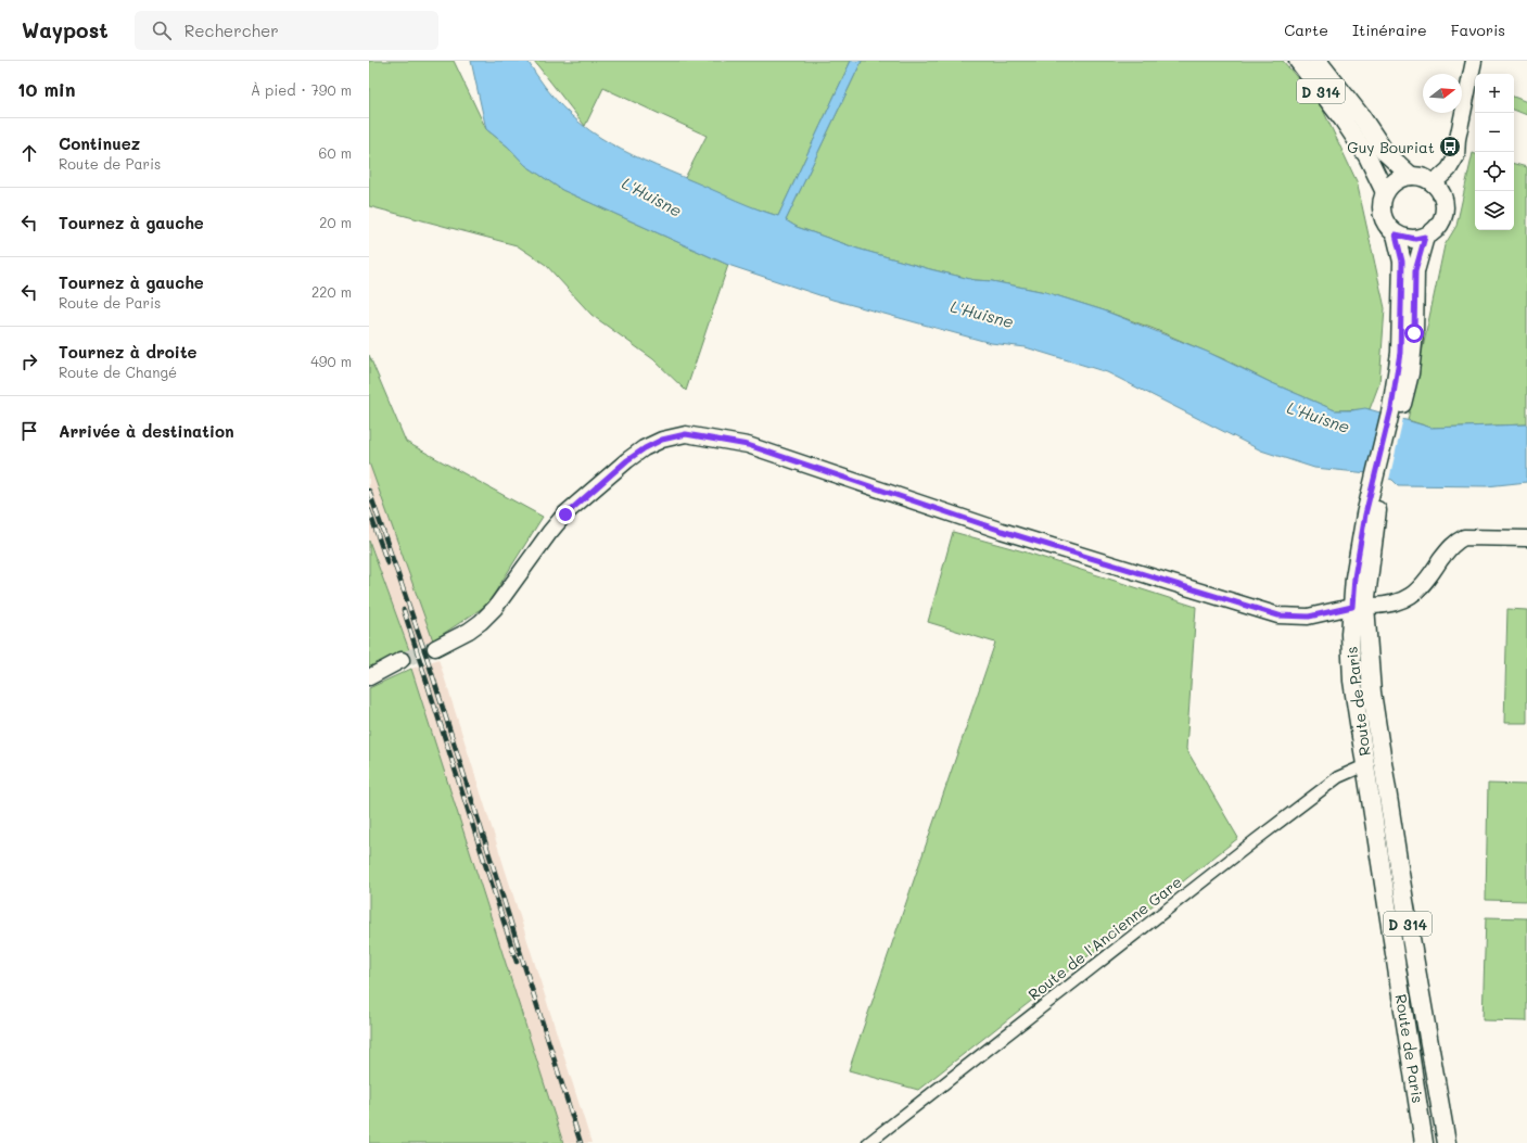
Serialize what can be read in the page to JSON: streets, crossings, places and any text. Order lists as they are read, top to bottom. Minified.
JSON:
{"streets":{"main road":["D 314","Route de Paris"],"street":["Route de l'Ancienne Gare"]},"crossings":[["D 314","Route de Paris"],["Route de Paris","Route de l'Ancienne Gare"]],"water":["L'Huisne"],"places":{"bus stop":["Guy Bouriat"]},"north":"right","page":{"header":"Waypost","search":"Rechercher","nav":["Carte","Itinéraire","Favoris"],"heading":["10 min","À pied · 790 m"],"map_buttons":["+","−"],"list":[["Continuez","Route de Paris","60 m"],["Tournez à gauche","20 m"],["Tournez à gauche","Route de Paris","220 m"],["Tournez à droite","Route de Changé","490 m"],"Arrivée à destination"]}}
